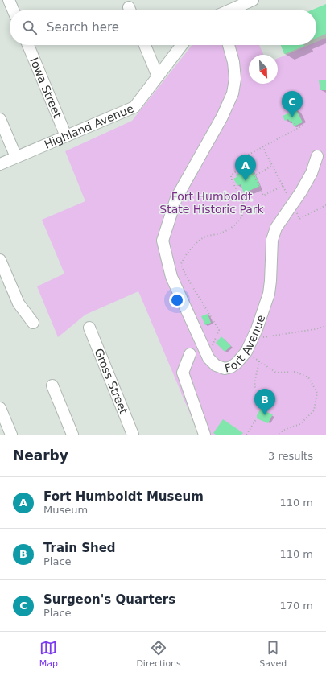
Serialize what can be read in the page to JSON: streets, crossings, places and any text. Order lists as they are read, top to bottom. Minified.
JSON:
{"streets":{"street":["Iowa Street","Highland Avenue","Fort Avenue","Gross Street"]},"crossings":[["Iowa Street","Highland Avenue"]],"parks":["Fort Humboldt State Historic Park"],"north":"bottom right","page":{"search":"Search here","pins":["C","A","B"],"heading":["Nearby","3 results"],"list":[{"mark":"A","name":"Fort Humboldt Museum","note":"Museum","value":"110 m"},{"mark":"B","name":"Train Shed","note":"Place","value":"110 m"},{"mark":"C","name":"Surgeon's Quarters","note":"Place","value":"170 m"}],"nav":["Map","Directions","Saved"]}}
